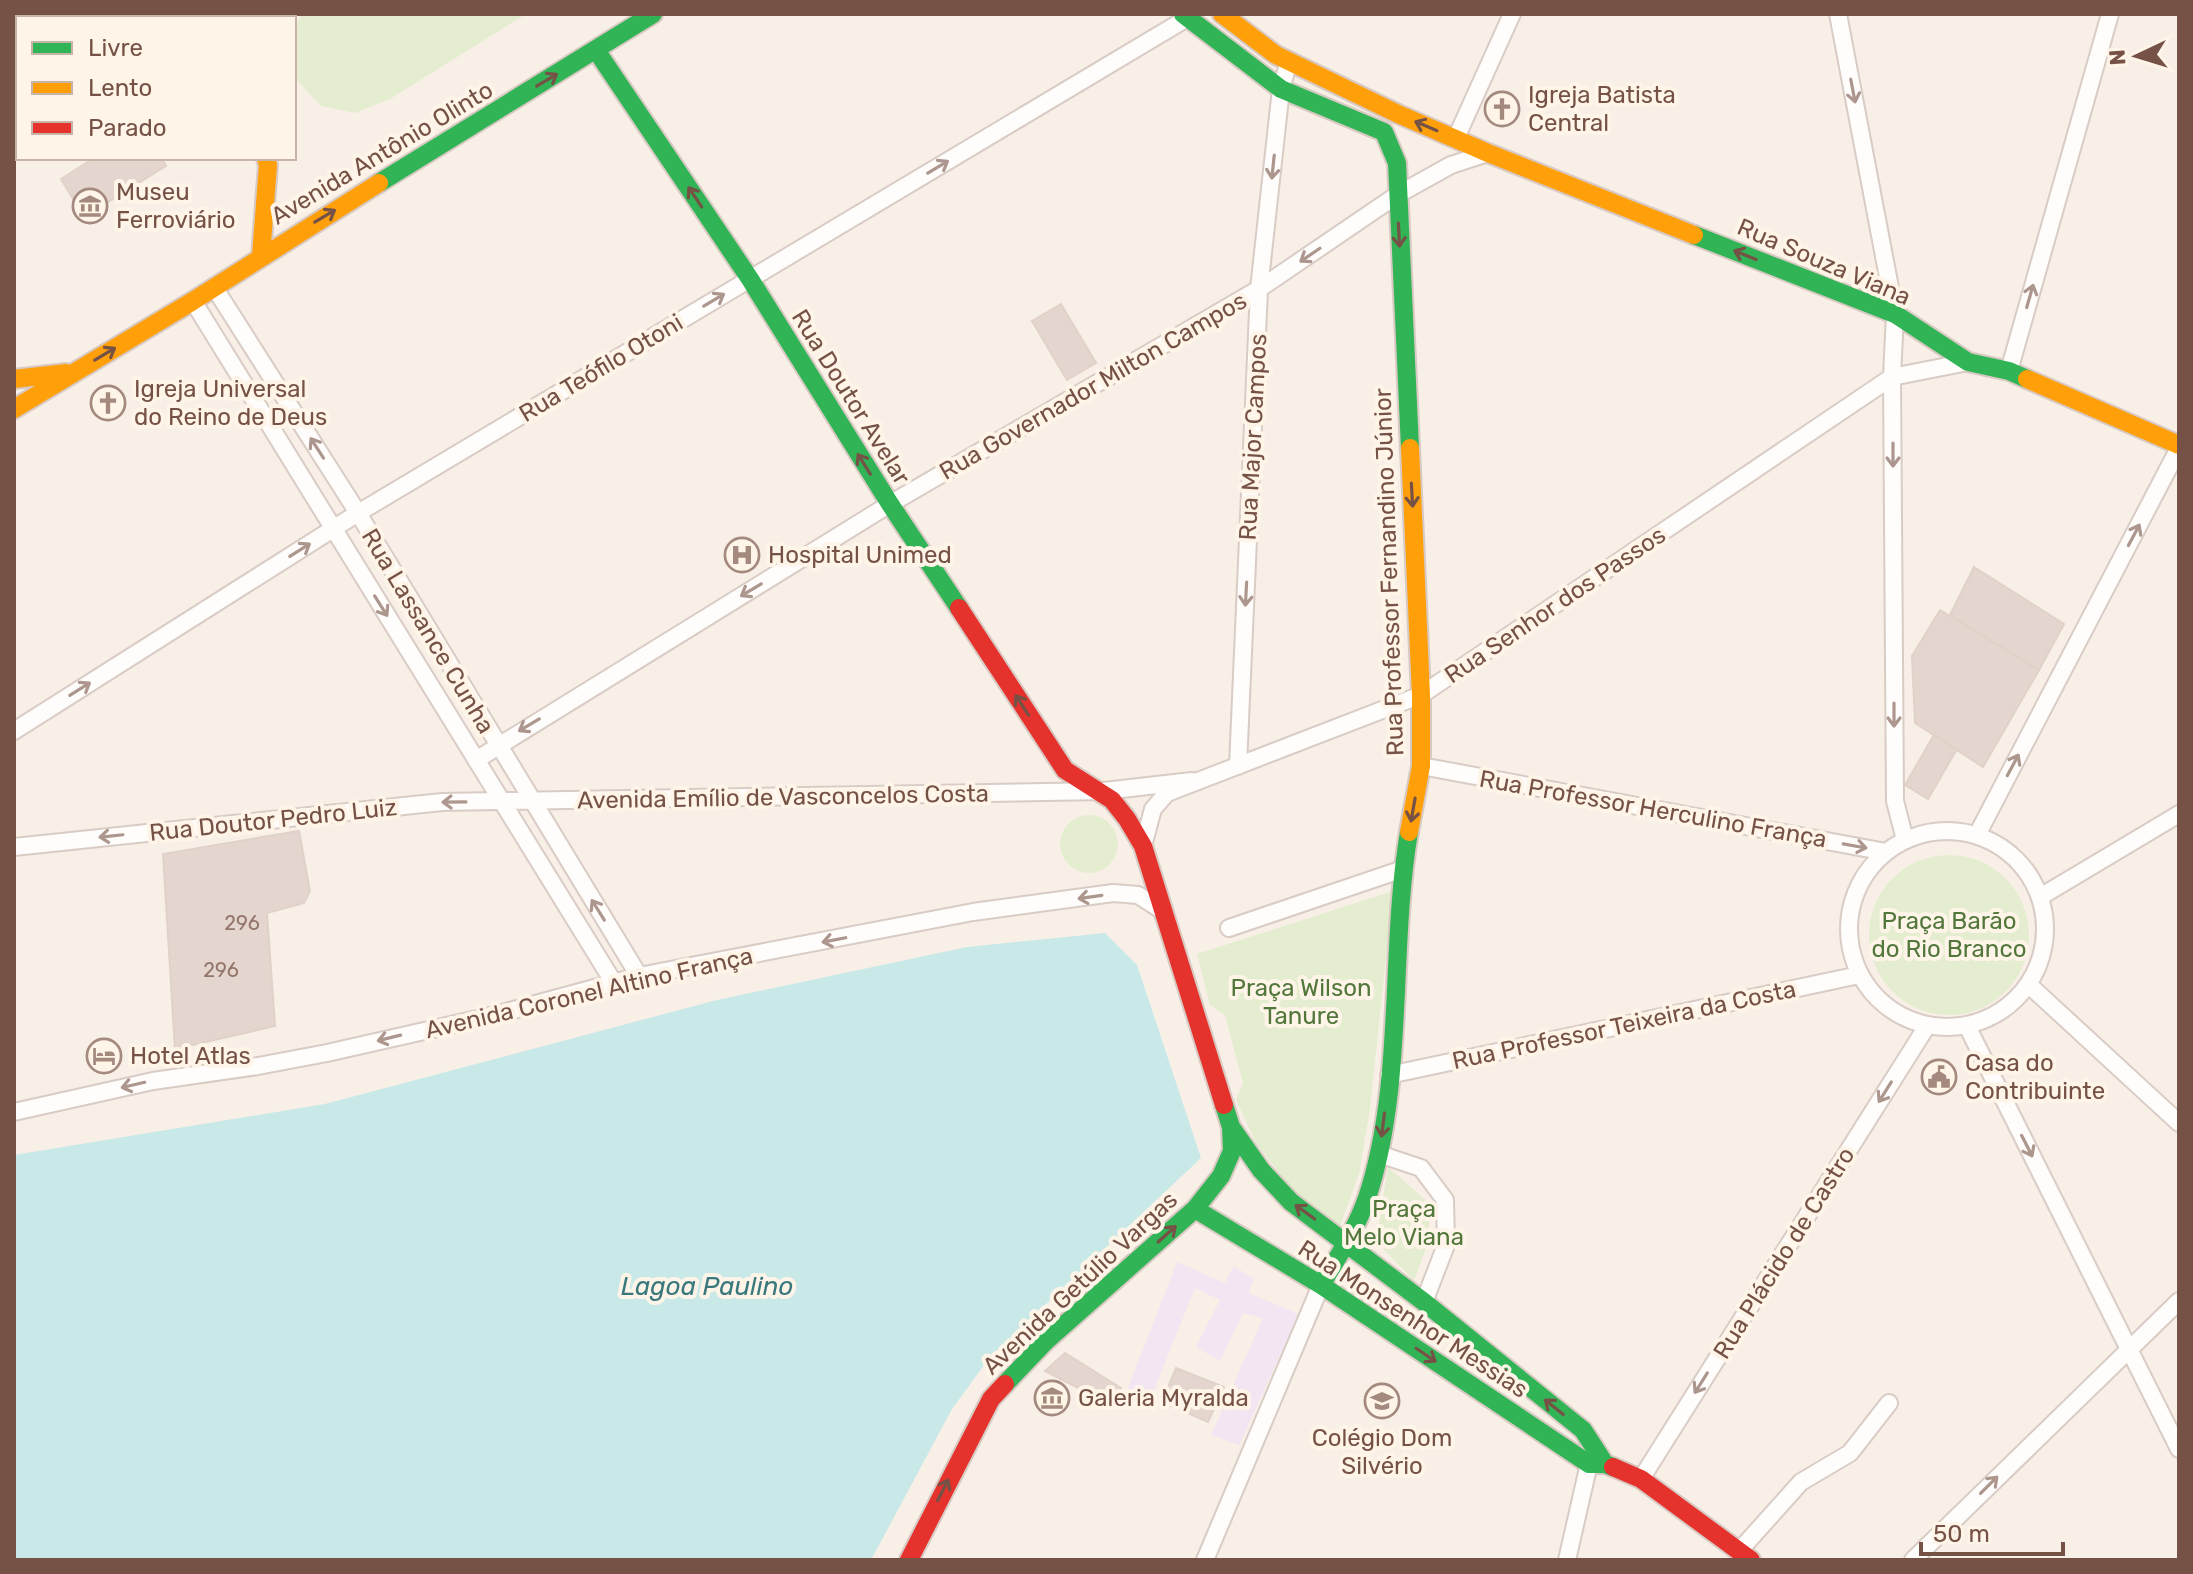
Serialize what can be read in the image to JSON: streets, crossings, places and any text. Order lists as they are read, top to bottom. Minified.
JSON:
{"streets":{"main road":["Avenida Antônio Olinto","Rua Souza Viana","Rua Doutor Avelar","Rua Professor Fernandino Júnior","Avenida Getúlio Vargas","Rua Monsenhor Messias"],"street":["Rua Teófilo Otoni","Rua Governador Milton Campos","Rua Major Campos","Rua Senhor dos Passos","Rua Lassance Cunha","Avenida Emílio de Vasconcelos Costa","Rua Professor Herculino França","Rua Doutor Pedro Luiz","Avenida Coronel Altino França","Rua Professor Teixeira da Costa","Rua Plácido de Castro"]},"crossings":[["Avenida Antônio Olinto","Rua Doutor Avelar"],["Avenida Antônio Olinto","Rua Lassance Cunha"],["Rua Souza Viana","Rua Major Campos"],["Rua Souza Viana","Rua Senhor dos Passos"],["Rua Teófilo Otoni","Rua Doutor Avelar"],["Rua Teófilo Otoni","Rua Lassance Cunha"],["Rua Governador Milton Campos","Rua Doutor Avelar"],["Rua Governador Milton Campos","Rua Major Campos"],["Rua Governador Milton Campos","Rua Professor Fernandino Júnior"],["Rua Governador Milton Campos","Rua Lassance Cunha"],["Rua Doutor Avelar","Rua Senhor dos Passos"],["Rua Doutor Avelar","Avenida Emílio de Vasconcelos Costa"],["Rua Major Campos","Rua Professor Fernandino Júnior"],["Rua Major Campos","Rua Senhor dos Passos"],["Rua Professor Fernandino Júnior","Rua Senhor dos Passos"],["Rua Professor Fernandino Júnior","Rua Professor Herculino França"],["Rua Professor Fernandino Júnior","Rua Professor Teixeira da Costa"],["Rua Professor Fernandino Júnior","Rua Monsenhor Messias"],["Rua Senhor dos Passos","Avenida Emílio de Vasconcelos Costa"],["Rua Lassance Cunha","Avenida Emílio de Vasconcelos Costa"],["Rua Lassance Cunha","Rua Doutor Pedro Luiz"],["Rua Lassance Cunha","Avenida Coronel Altino França"],["Avenida Emílio de Vasconcelos Costa","Rua Doutor Pedro Luiz"],["Rua Professor Herculino França","Rua Professor Teixeira da Costa"],["Rua Professor Herculino França","Rua Plácido de Castro"],["Rua Professor Teixeira da Costa","Rua Plácido de Castro"],["Rua Plácido de Castro","Rua Monsenhor Messias"],["Avenida Getúlio Vargas","Rua Monsenhor Messias"]],"one_way":["Avenida Antônio Olinto","Rua Souza Viana","Rua Teófilo Otoni","Rua Governador Milton Campos","Rua Doutor Avelar","Rua Major Campos","Rua Professor Fernandino Júnior","Rua Professor Herculino França","Rua Doutor Pedro Luiz","Avenida Coronel Altino França","Rua Plácido de Castro","Avenida Getúlio Vargas"],"water":["Lagoa Paulino"],"parks":["Praça Barão do Rio Branco","Praça Wilson Tanure","Praça Melo Viana"],"places":{"church":["Igreja Batista Central","Igreja Universal do Reino de Deus"],"museum":["Museu Ferroviário","Galeria Myralda"],"hospital":["Hospital Unimed"],"hotel":["Hotel Atlas"],"public building":["Casa do Contribuinte"],"school or university":["Colégio Dom Silvério"]},"house_numbers":["296","296"],"legend":["Livre","Lento","Parado"],"scale_bar":"50 m","north":"left"}
